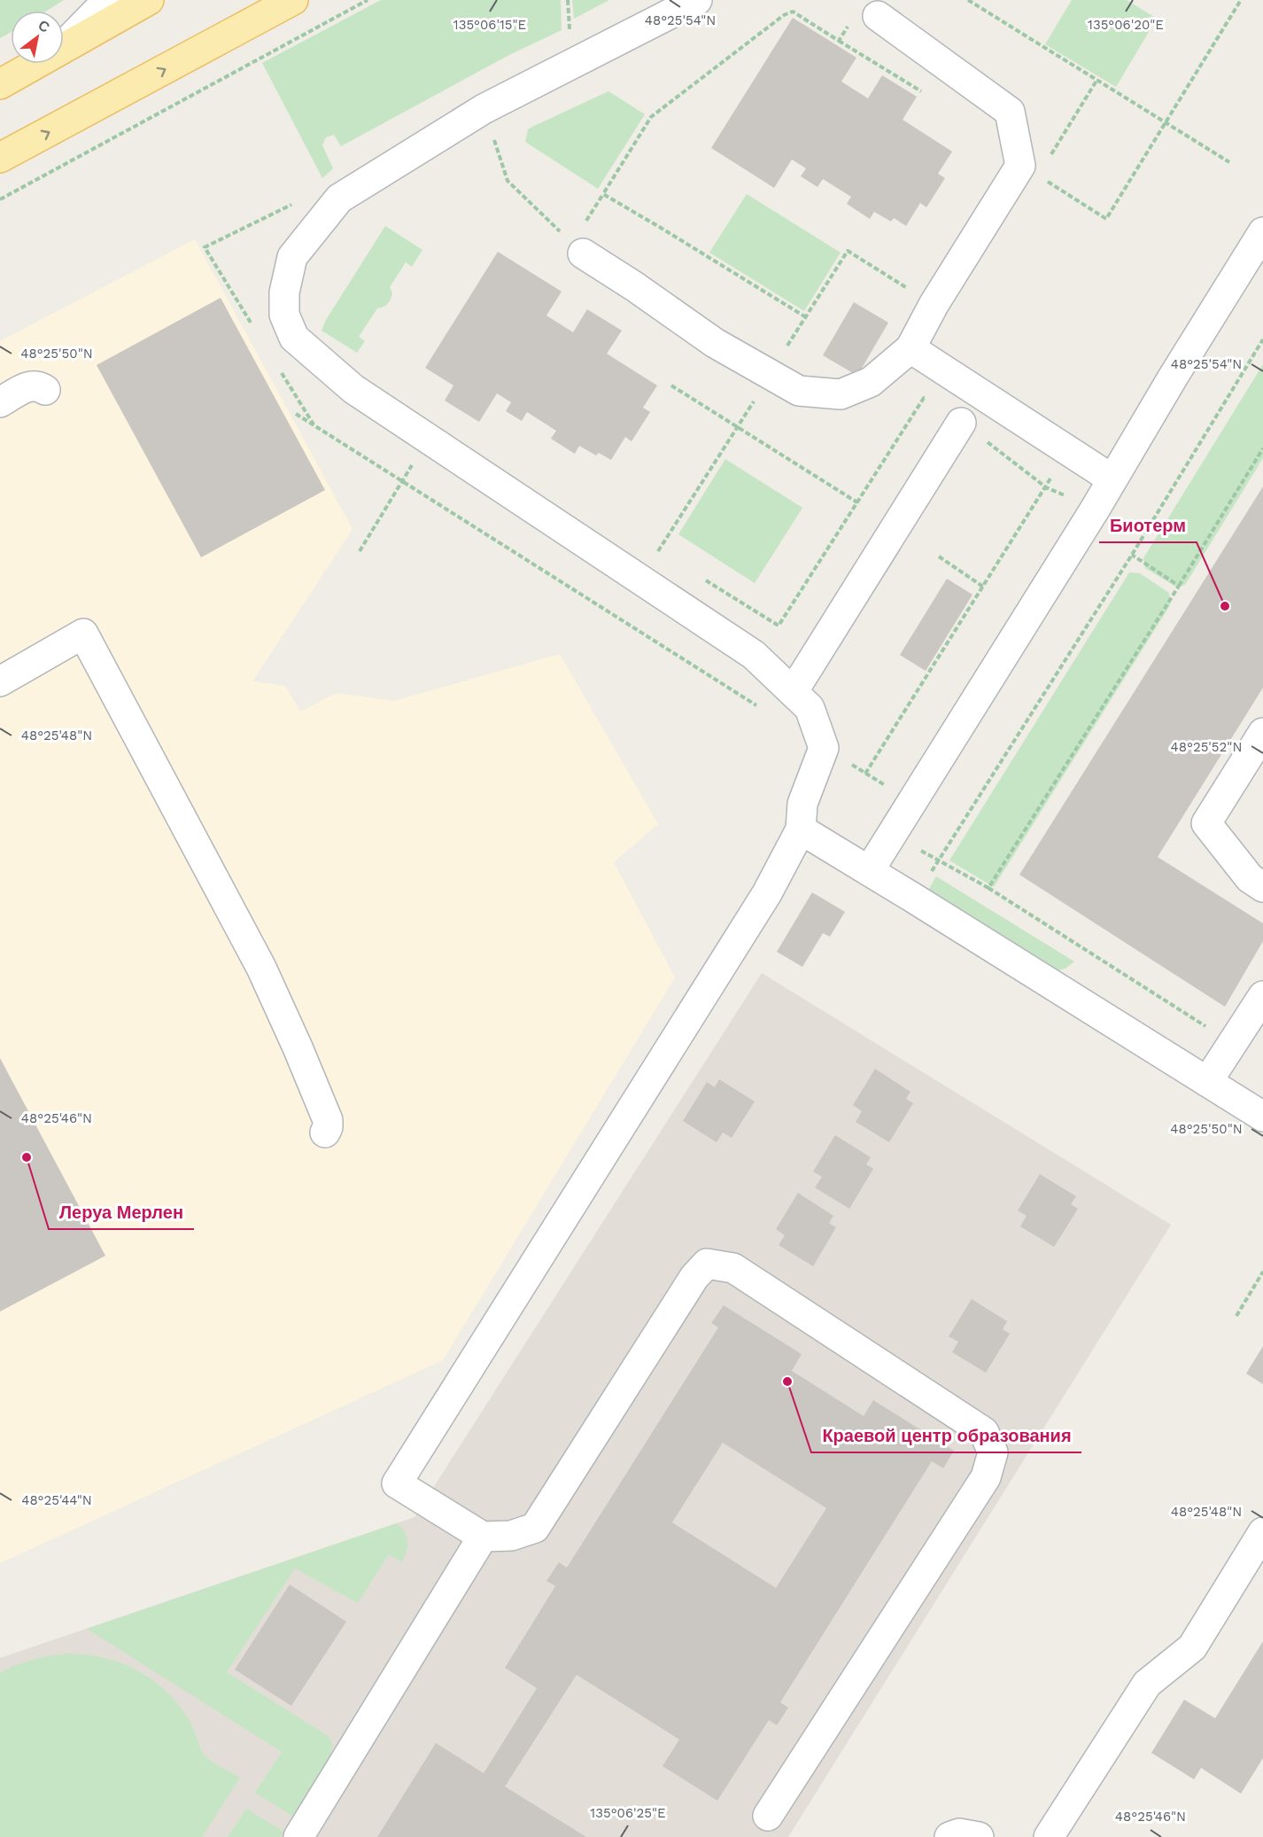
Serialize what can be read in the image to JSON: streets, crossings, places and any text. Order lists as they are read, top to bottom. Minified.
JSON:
{"places":["Биотерм","Леруа Мерлен","Краевой центр образования"],"north":"top right","coordinates":["48°25'54\"N","135°06'15\"E","135°06'20\"E","48°25'50\"N","48°25'48\"N","48°25'52\"N","48°25'46\"N","48°25'44\"N","135°06'25\"E"]}
